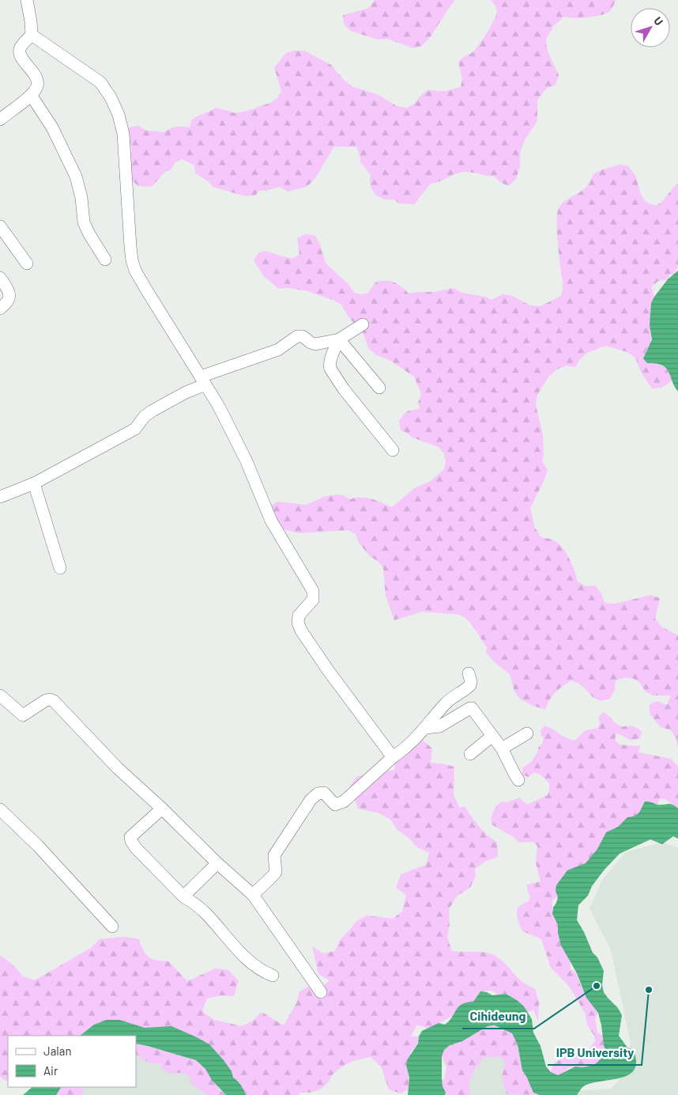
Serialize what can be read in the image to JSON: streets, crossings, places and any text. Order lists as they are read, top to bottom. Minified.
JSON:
{"places":["Cihideung","IPB University"],"legend":["Jalan","Air"],"north":"top right"}
